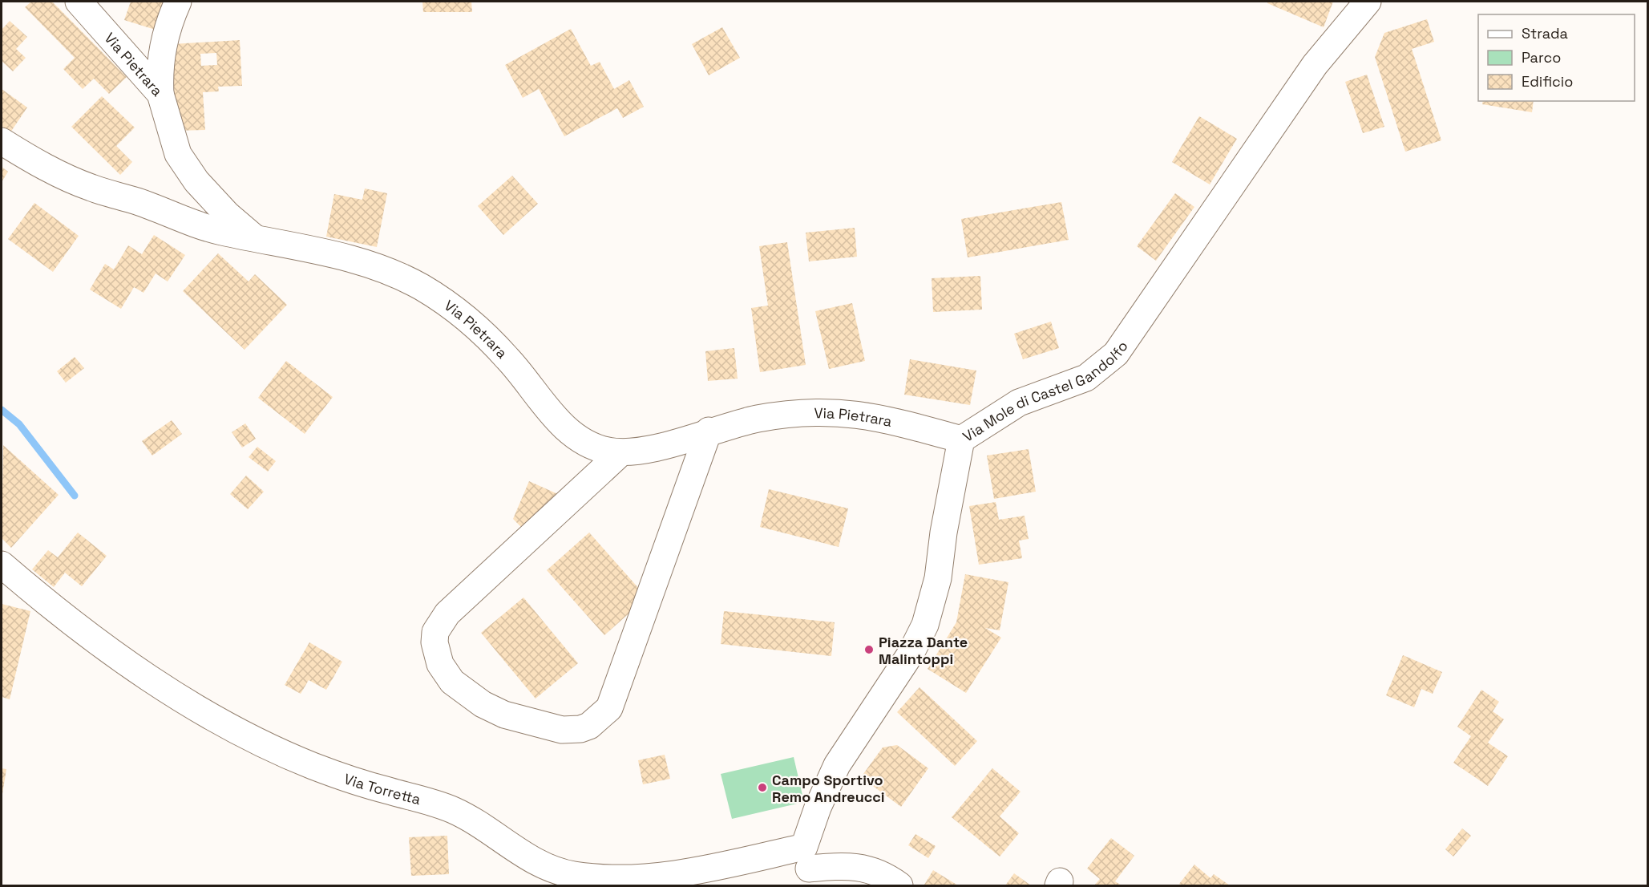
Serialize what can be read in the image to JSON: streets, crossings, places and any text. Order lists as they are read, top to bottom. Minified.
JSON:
{"streets":{"street":["Via Pietrara","Via Mole di Castel Gandolfo","Via Torretta"]},"crossings":[["Via Pietrara","Via Mole di Castel Gandolfo"],["Via Mole di Castel Gandolfo","Via Torretta"]],"places":["Piazza Dante Malintoppi","Campo Sportivo Remo Andreucci"],"legend":["Strada","Parco","Edificio"]}
